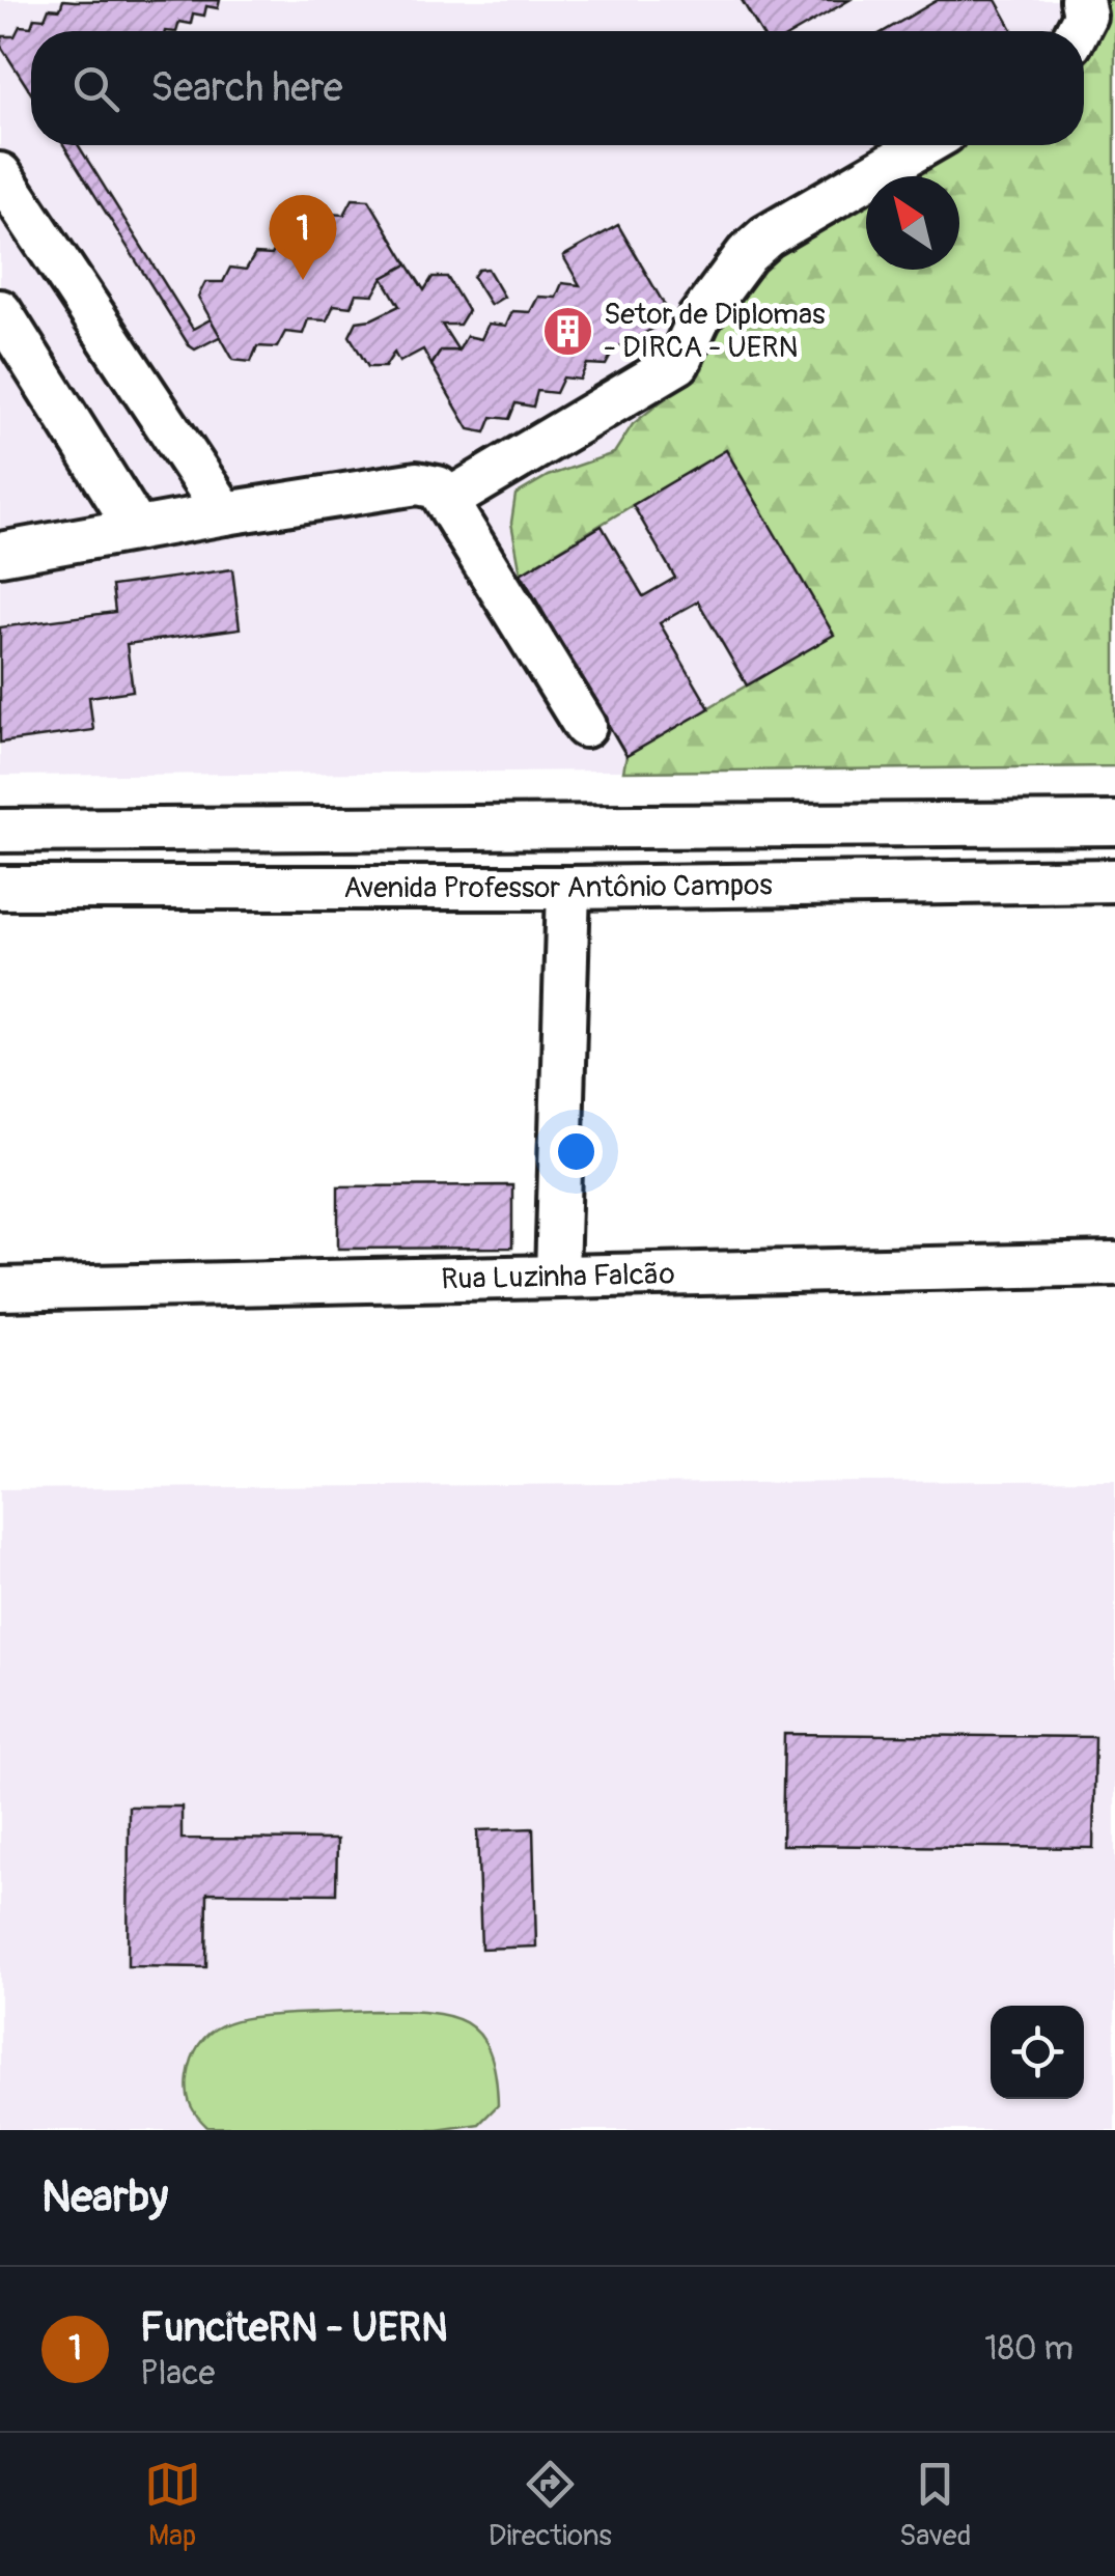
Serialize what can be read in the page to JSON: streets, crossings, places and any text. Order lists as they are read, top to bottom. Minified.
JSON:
{"streets":{"street":["Avenida Professor Antônio Campos","Rua Luzinha Falcão"]},"places":{"building":["Setor de Diplomas - DIRCA - UERN"]},"north":"top left","page":{"search":"Search here","pins":"1","heading":"Nearby","list":[{"mark":"1","name":"FunciteRN - UERN","note":"Place","value":"180 m"}],"nav":["Map","Directions","Saved"]}}
